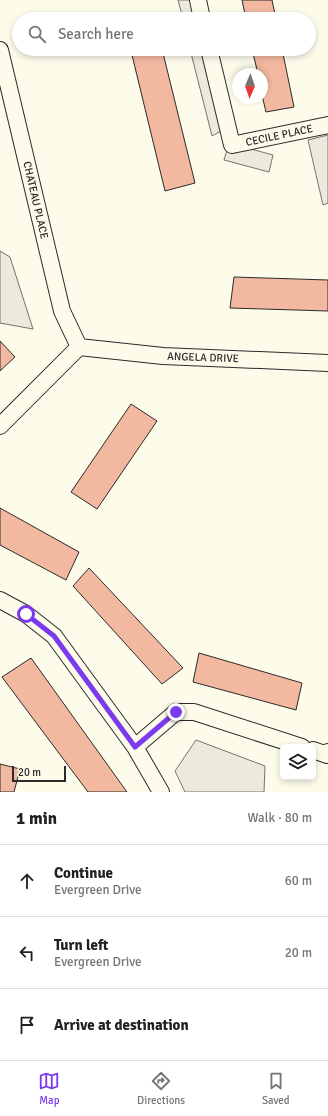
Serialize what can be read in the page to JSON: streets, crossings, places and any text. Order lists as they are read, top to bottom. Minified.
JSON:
{"streets":{"street":["CECILE PLACE","CHATEAU PLACE","ANGELA DRIVE"]},"crossings":[["CHATEAU PLACE","ANGELA DRIVE"]],"scale_bar":"20 m","north":"bottom","page":{"search":"Search here","scale":"20 m","heading":["1 min","Walk · 80 m"],"list":[["Continue","Evergreen Drive","60 m"],["Turn left","Evergreen Drive","20 m"],"Arrive at destination"],"nav":["Map","Directions","Saved"]}}
